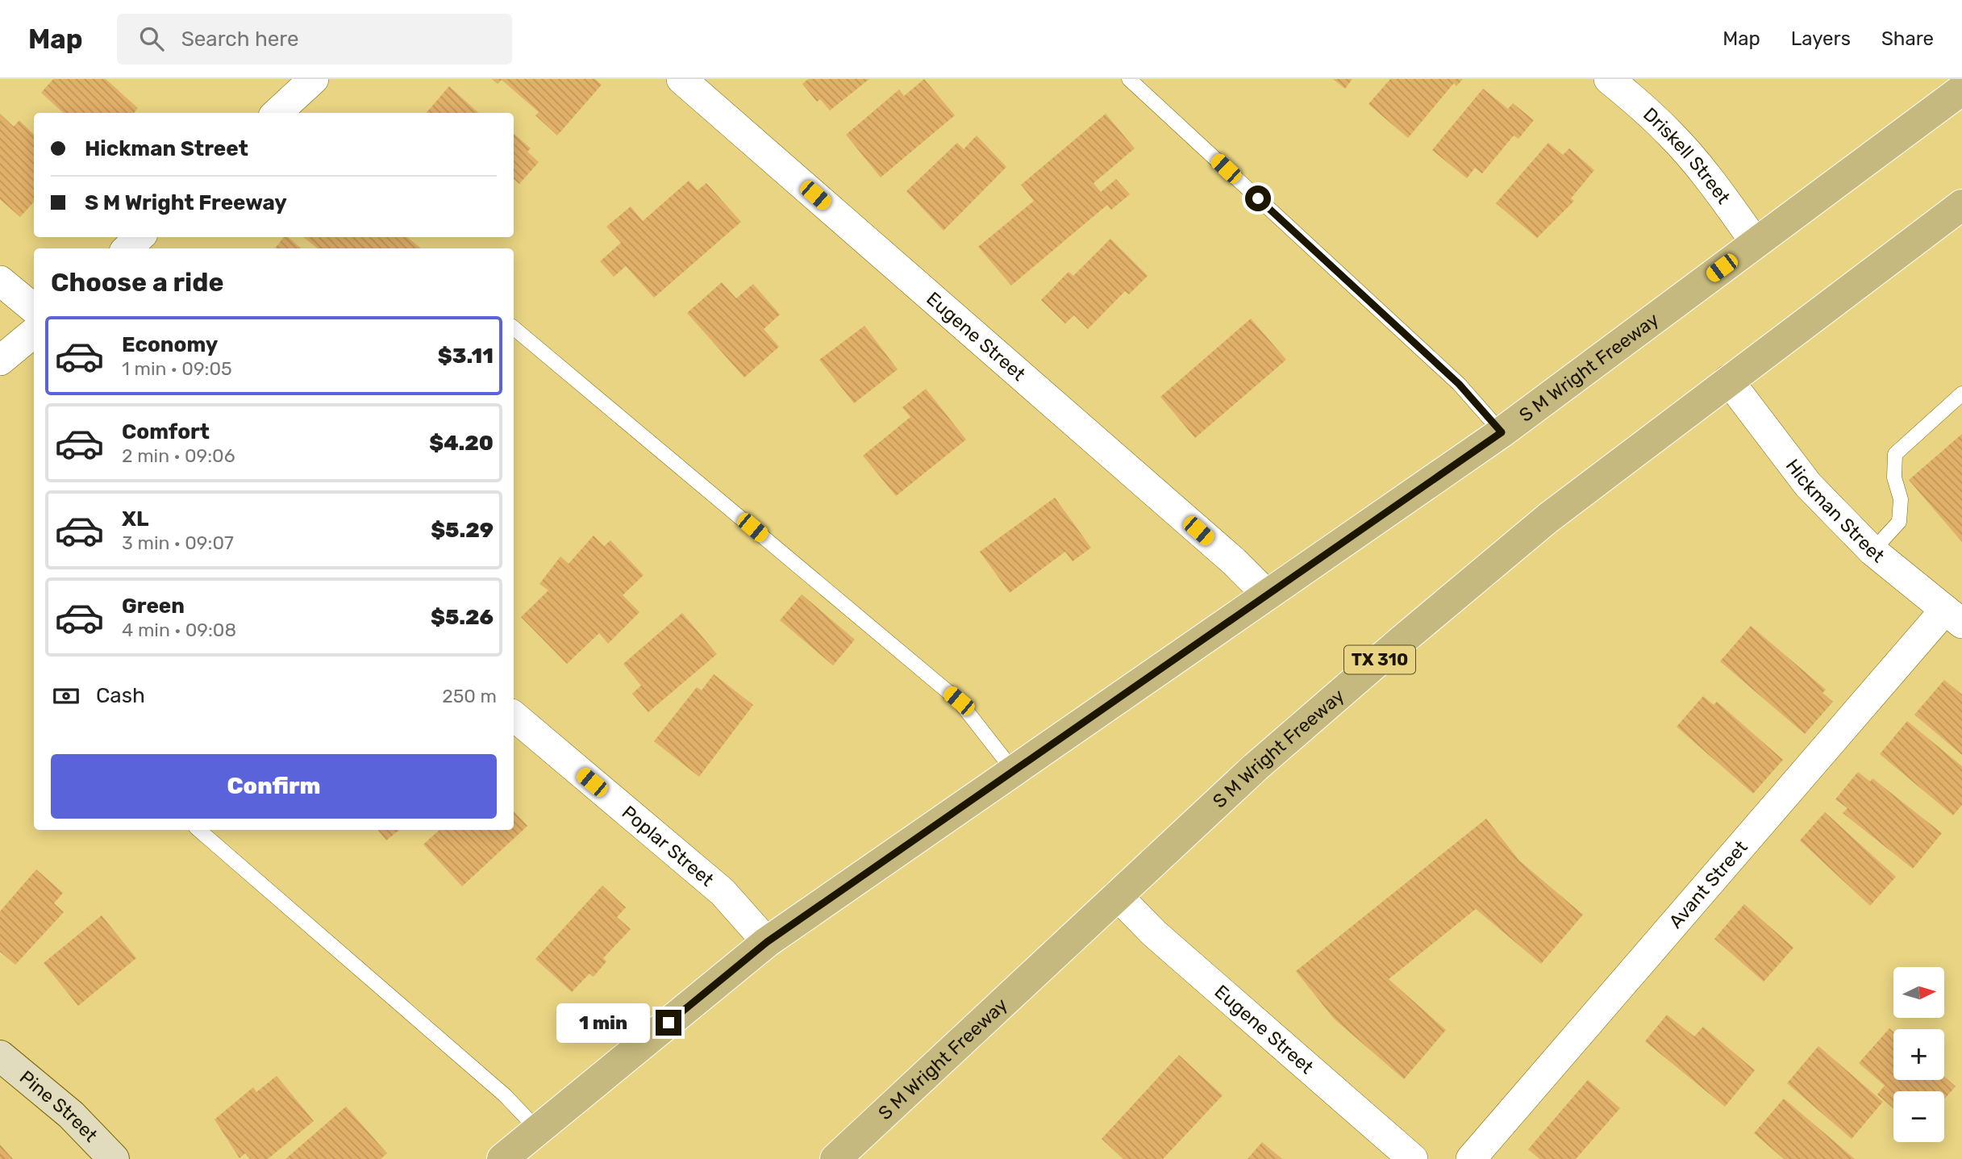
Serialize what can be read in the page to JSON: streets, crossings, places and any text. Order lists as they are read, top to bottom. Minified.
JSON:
{"streets":{"main road":["S M Wright Freeway","TX 310"],"street":["Driskell Street","Eugene Street","Hickman Street","Poplar Street","Avant Street","Pine Street"]},"crossings":[["Driskell Street","S M Wright Freeway"],["Eugene Street","S M Wright Freeway"],["S M Wright Freeway","Hickman Street"],["S M Wright Freeway","Poplar Street"],["Hickman Street","Avant Street"]],"north":"right","page":{"header":"Map","search":"Search here","nav":["Map","Layers","Share"],"banner":["Hickman Street","S M Wright Freeway"],"heading":"Choose a ride","list":[{"name":"Economy","note":"1 min · 09:05","value":"$3.11"},{"name":"Comfort","note":"2 min · 09:06","value":"$4.20"},{"name":"XL","note":"3 min · 09:07","value":"$5.29"},{"name":"Green","note":"4 min · 09:08","value":"$5.26"}],"pay":["Cash","250 m"],"buttons":"Confirm","map_buttons":["+","−"],"bubble":"1 min"}}
